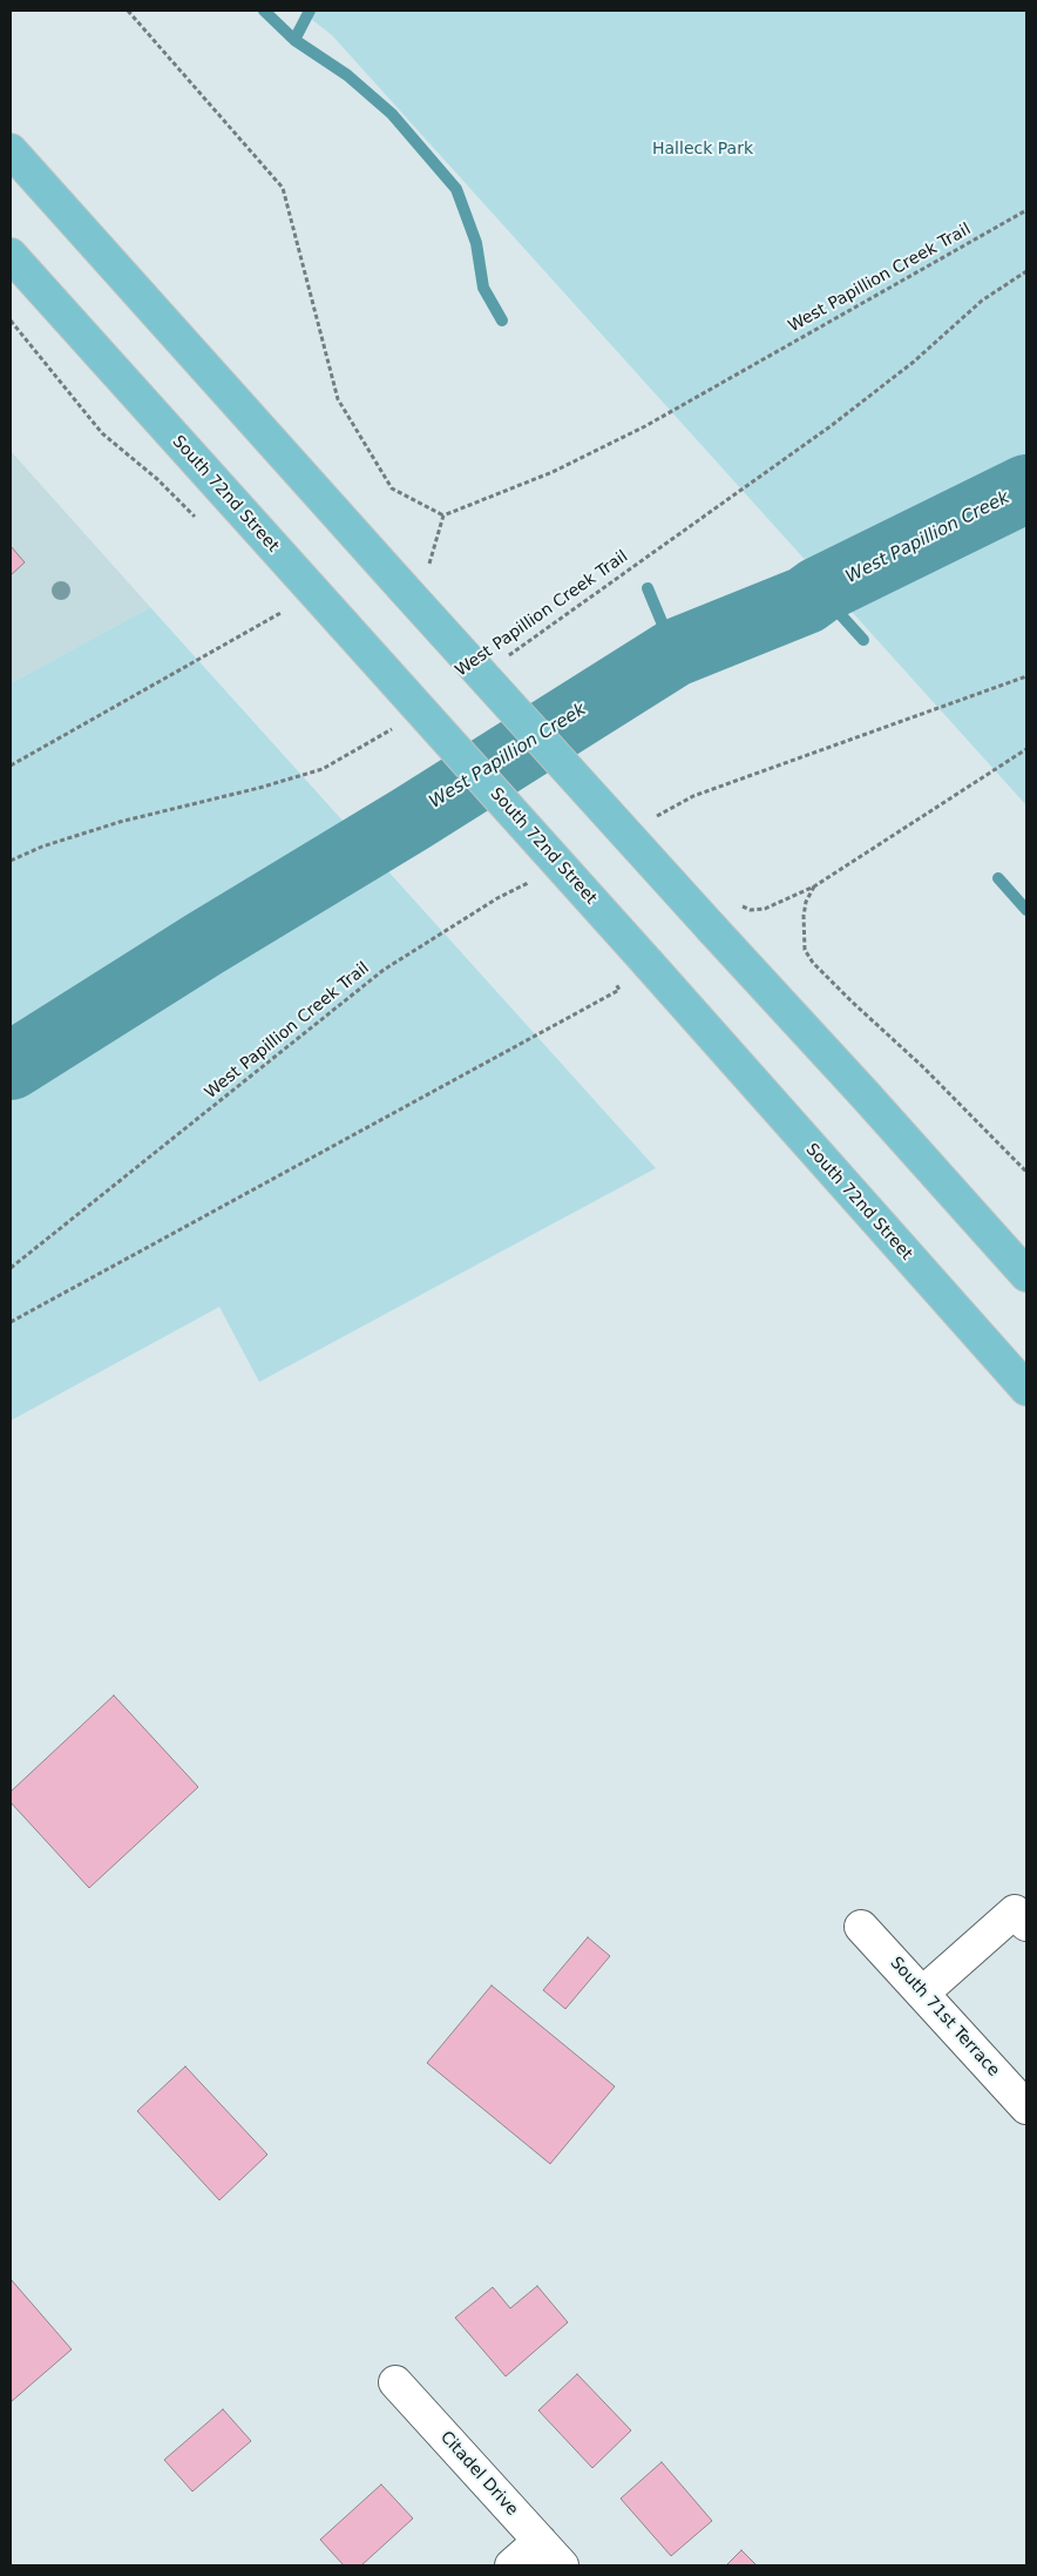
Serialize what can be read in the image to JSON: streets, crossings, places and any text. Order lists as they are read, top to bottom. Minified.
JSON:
{"streets":{"main road":["South 72nd Street"],"street":["South 71st Terrace","Citadel Drive"],"path":["West Papillion Creek Trail"]},"water":["West Papillion Creek"],"parks":["Halleck Park"]}
